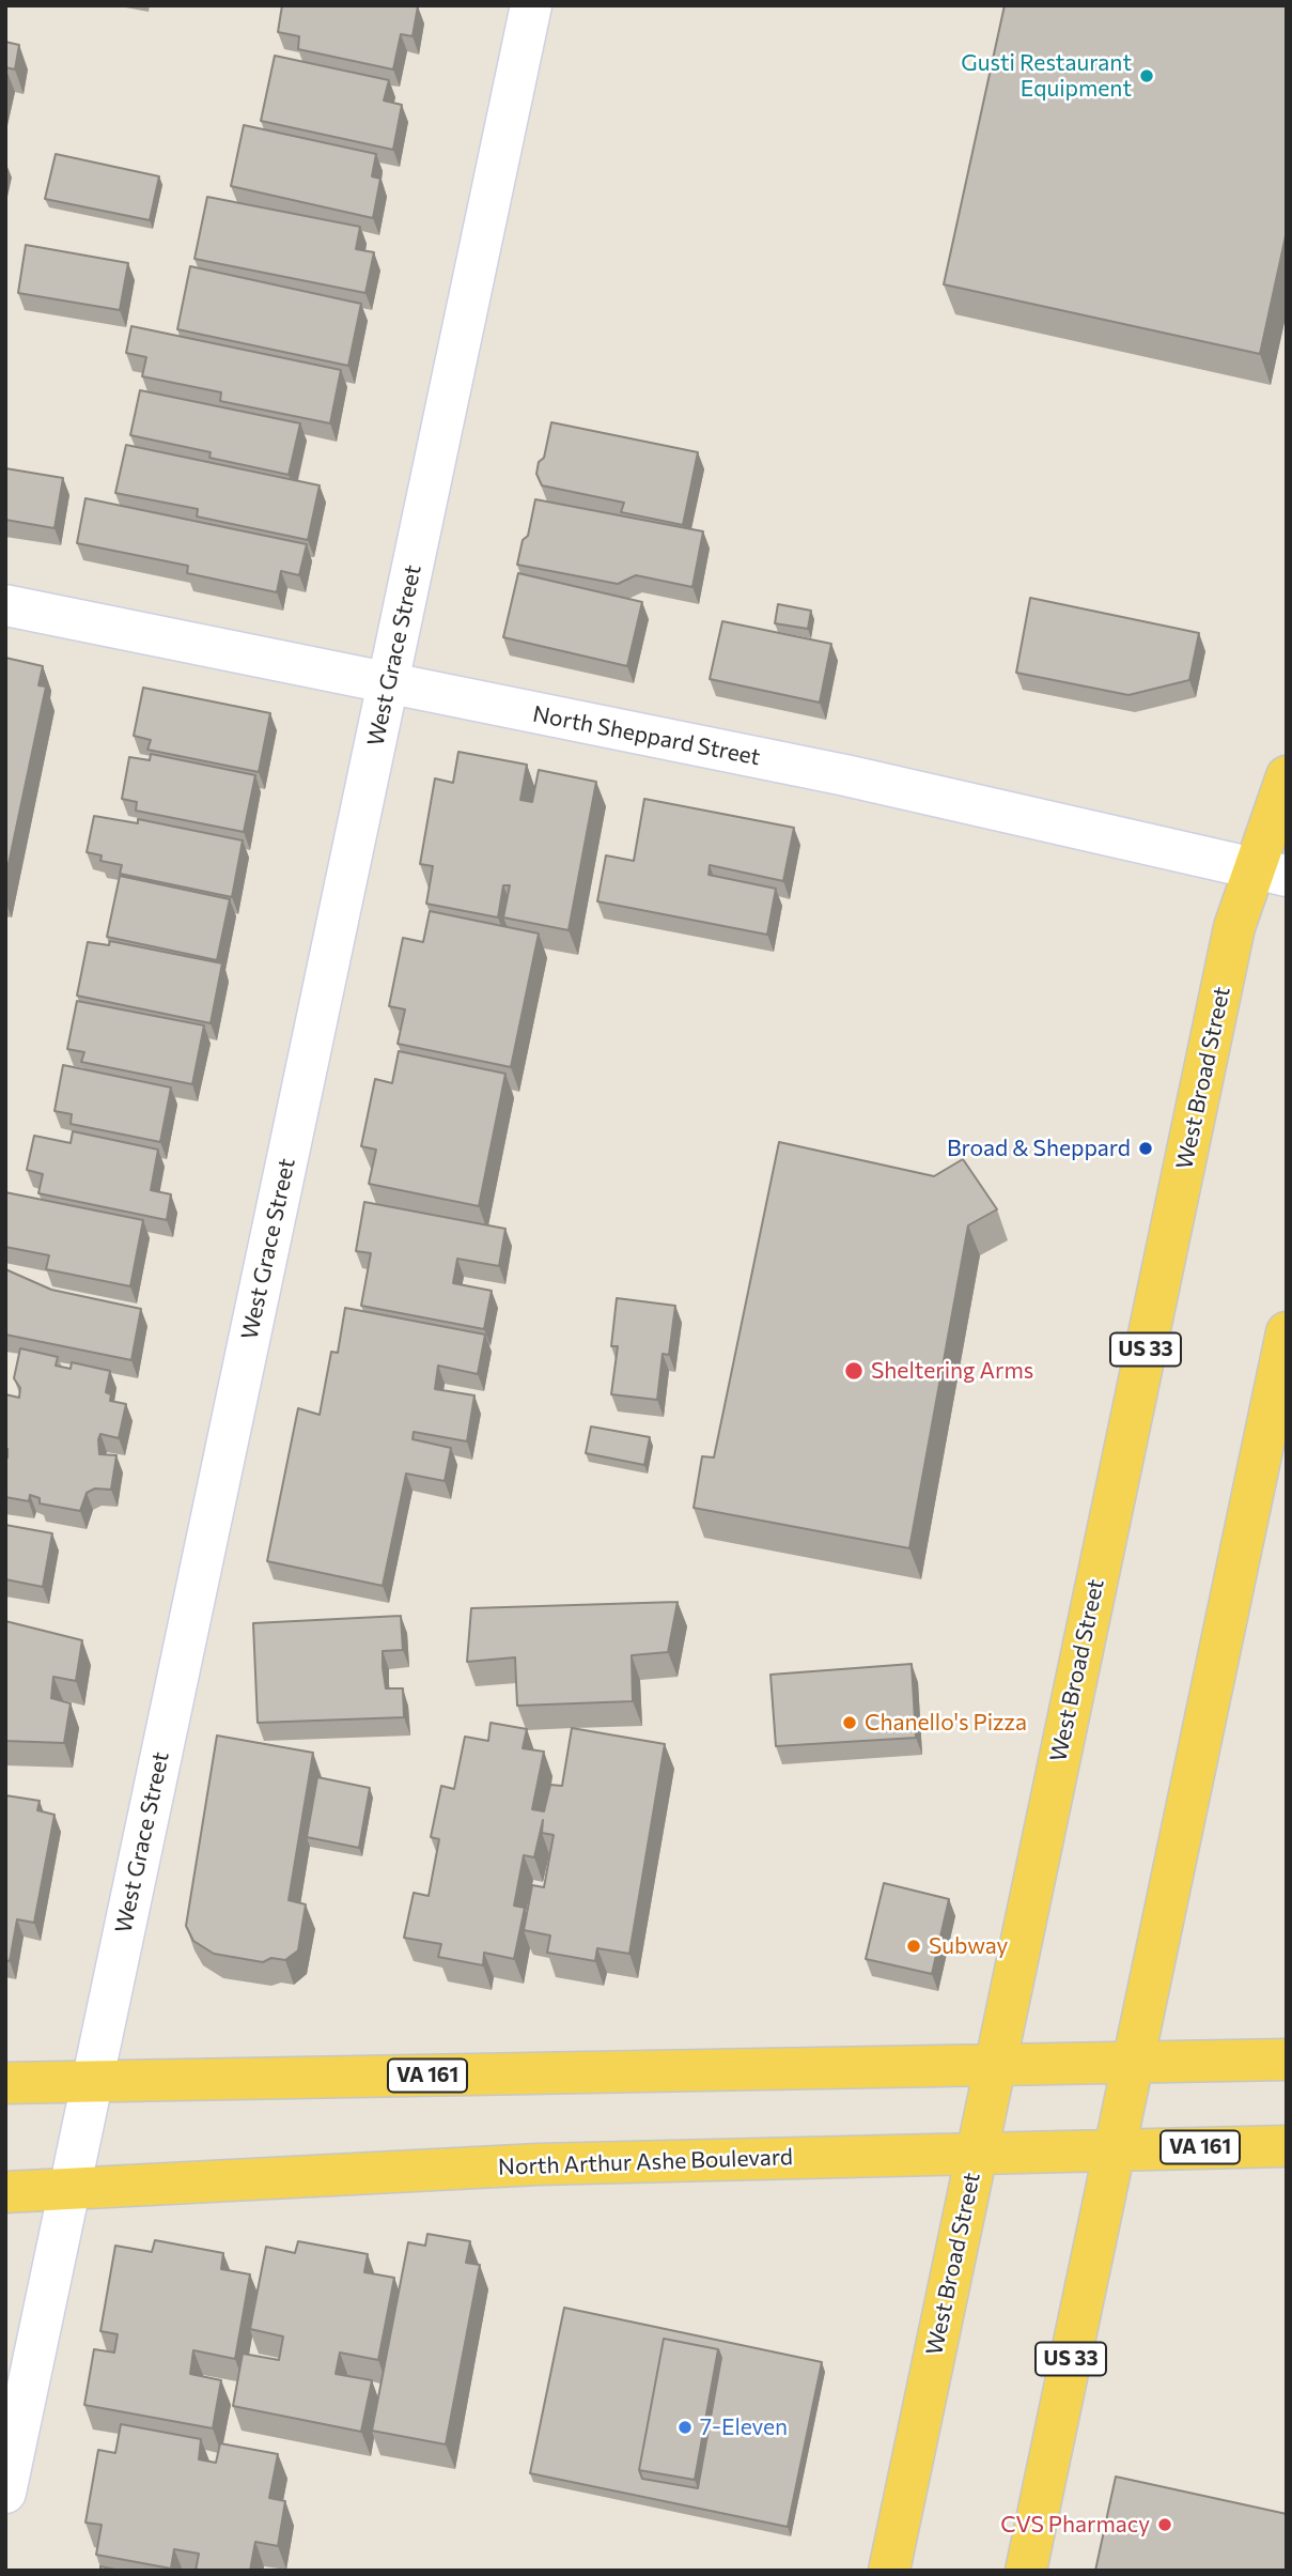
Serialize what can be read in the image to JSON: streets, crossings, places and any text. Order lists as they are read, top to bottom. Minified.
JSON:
{"streets":{"main road":["West Broad Street","US 33","VA 161","North Arthur Ashe Boulevard"],"street":["West Grace Street","North Sheppard Street"]},"crossings":[["West Grace Street","North Sheppard Street"],["West Grace Street","VA 161"],["West Grace Street","North Arthur Ashe Boulevard"],["North Sheppard Street","West Broad Street"],["West Broad Street","VA 161"],["West Broad Street","North Arthur Ashe Boulevard"],["US 33","VA 161"],["US 33","North Arthur Ashe Boulevard"]],"places":["Gusti Restaurant Equipment","Broad & Sheppard","Sheltering Arms","Chanello's Pizza","Subway","7-Eleven","CVS Pharmacy"]}
